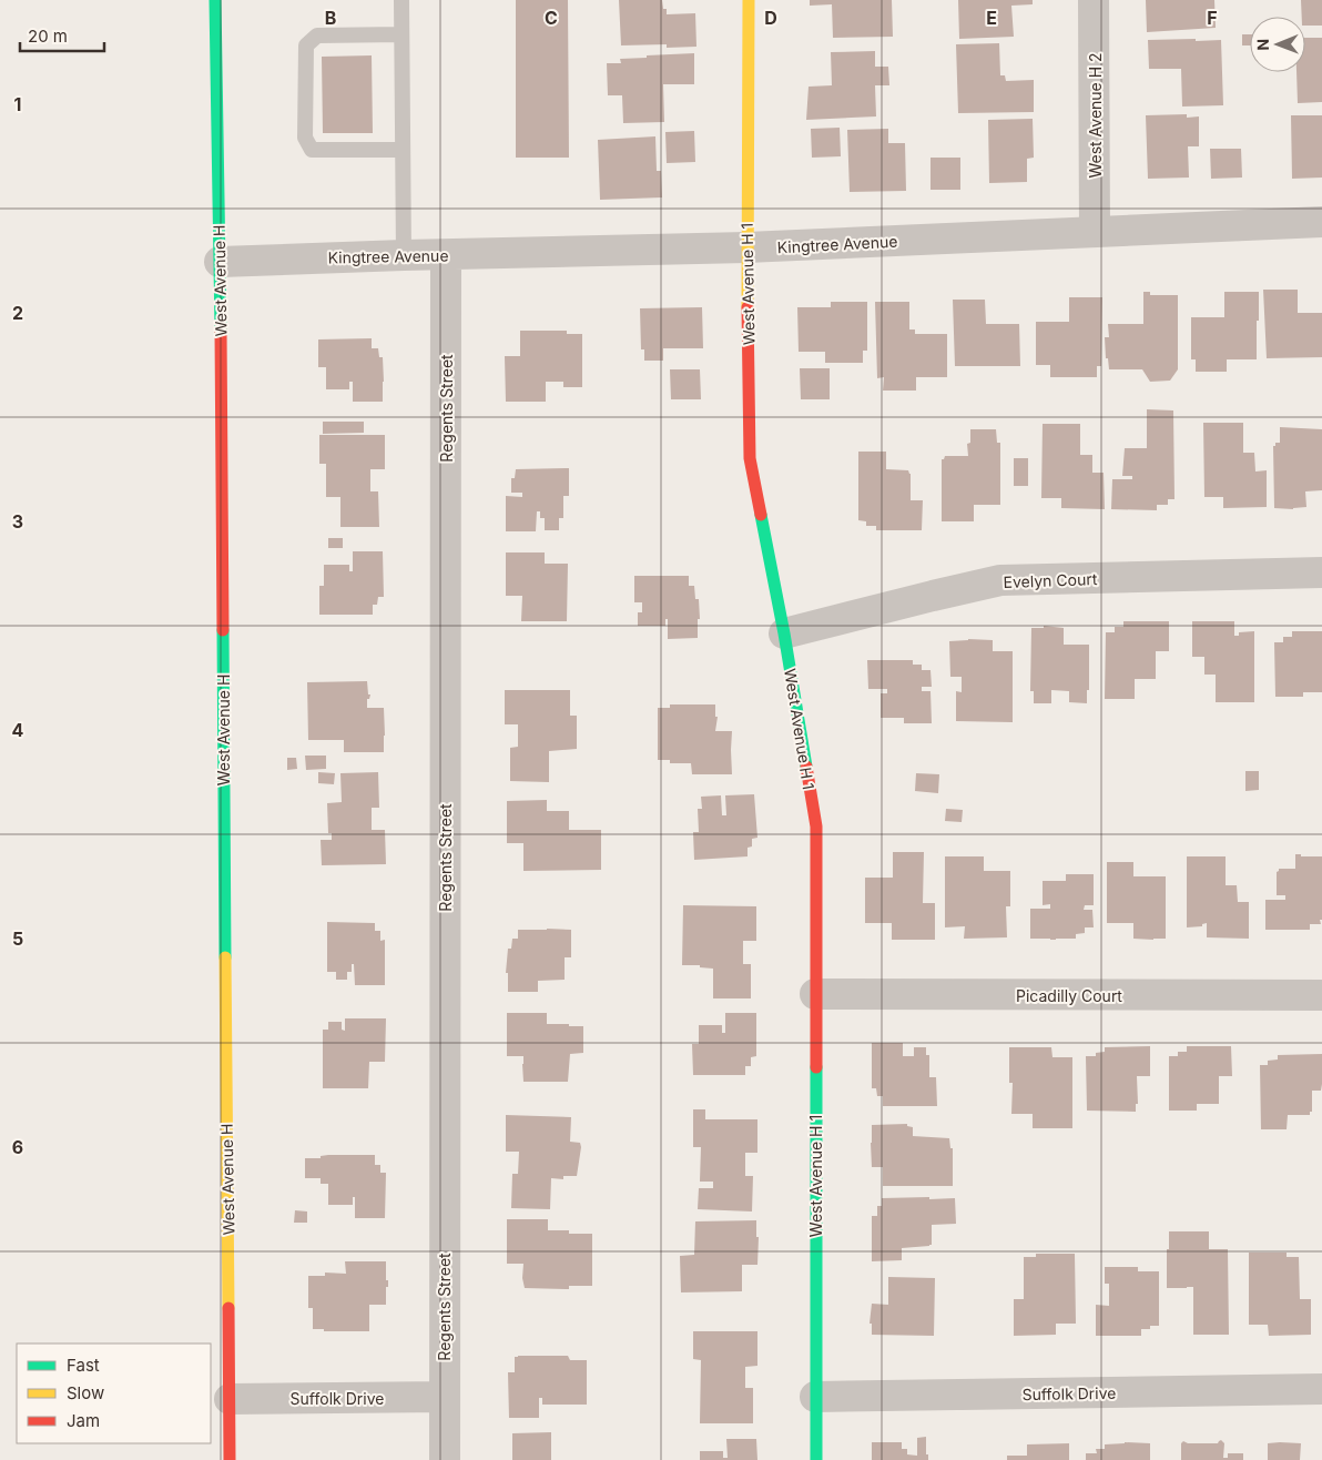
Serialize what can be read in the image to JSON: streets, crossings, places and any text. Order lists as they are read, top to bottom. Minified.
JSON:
{"streets":{"street":["West Avenue H 2","Kingtree Avenue","West Avenue H","West Avenue H 1","Regents Street","Evelyn Court","Picadilly Court","Suffolk Drive"]},"crossings":[["West Avenue H 2","Kingtree Avenue"],["Kingtree Avenue","West Avenue H"],["Kingtree Avenue","West Avenue H 1"],["Kingtree Avenue","Regents Street"],["West Avenue H","Suffolk Drive"],["West Avenue H 1","Evelyn Court"],["West Avenue H 1","Picadilly Court"],["West Avenue H 1","Suffolk Drive"],["Regents Street","Suffolk Drive"]],"legend":["Fast","Slow","Jam"],"scale_bar":"20 m","north":"left","grid":{"columns":["B","C","D","E","F"],"rows":["1","2","3","4","5","6"]}}
